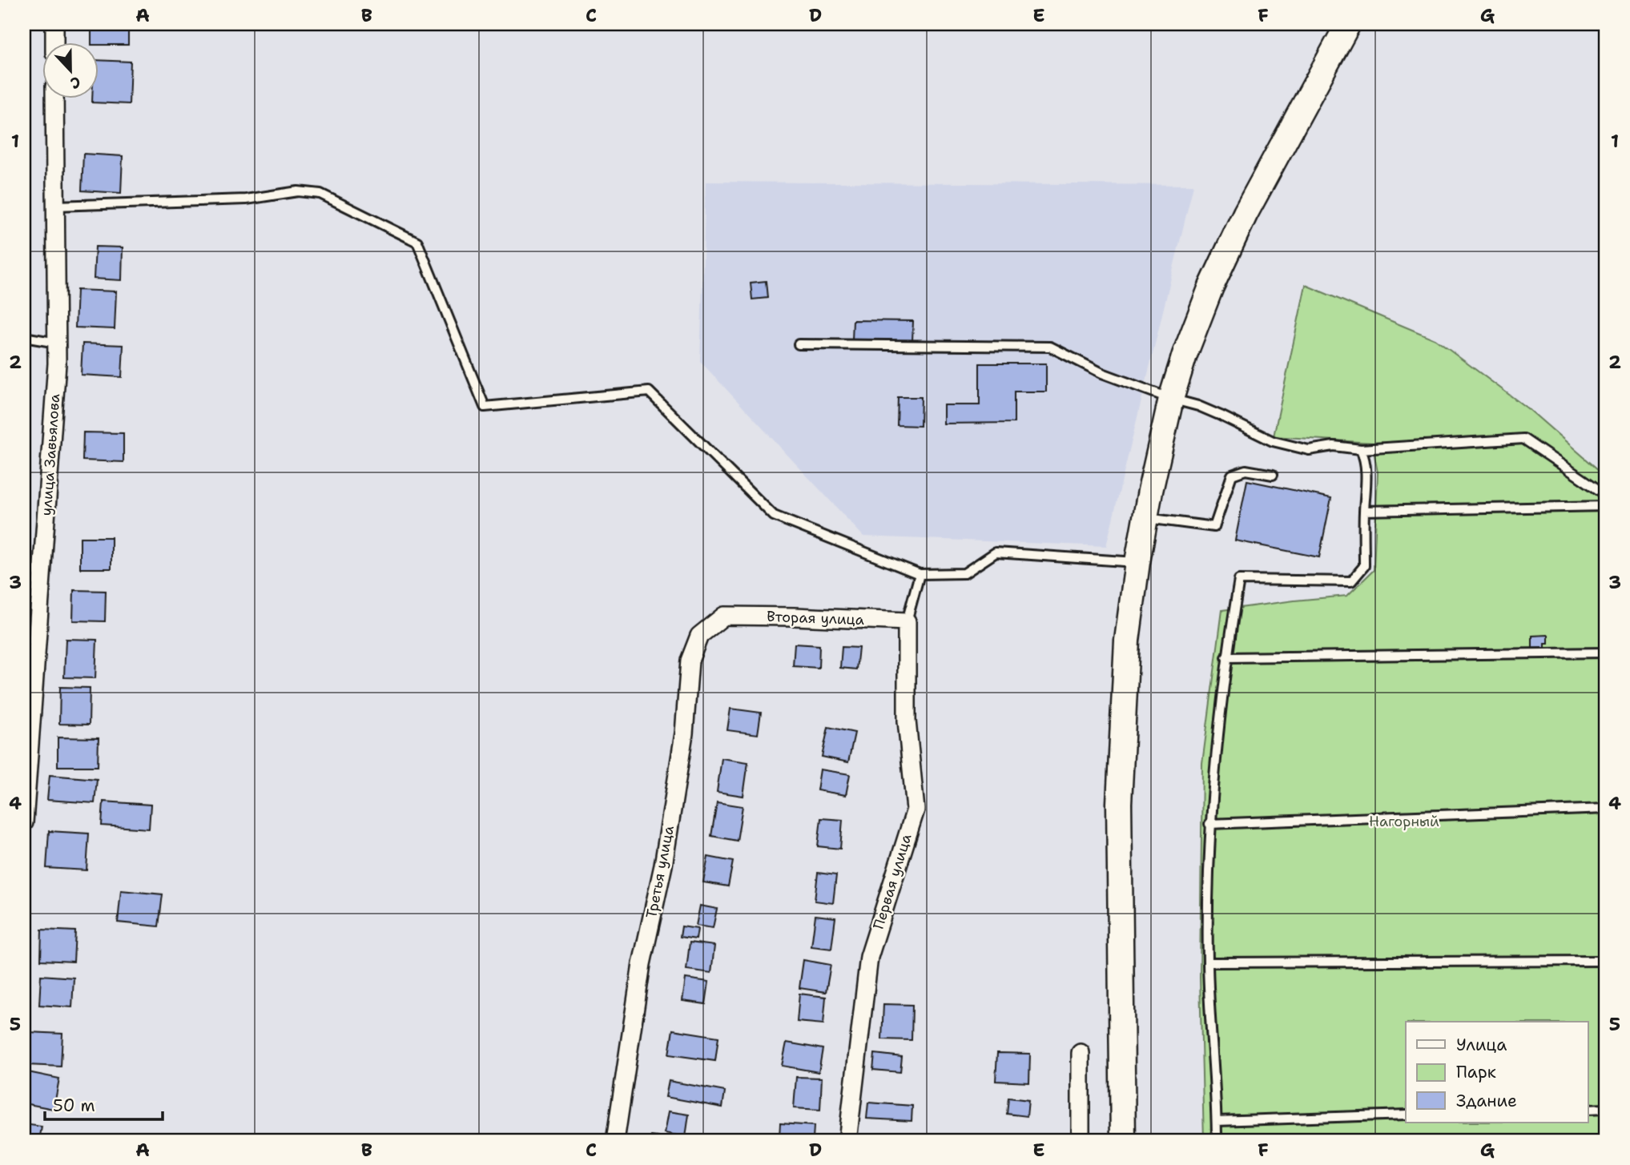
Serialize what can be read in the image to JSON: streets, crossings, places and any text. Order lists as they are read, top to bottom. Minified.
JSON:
{"streets":{"street":["улица Завьялова","Вторая улица","Третья улица","Первая улица"]},"crossings":[["Вторая улица","Третья улица"],["Вторая улица","Первая улица"]],"parks":["Нагорный"],"legend":["Улица","Парк","Здание"],"scale_bar":"50 m","north":"bottom","grid":{"columns":["A","B","C","D","E","F","G"],"rows":["1","2","3","4","5"]}}
